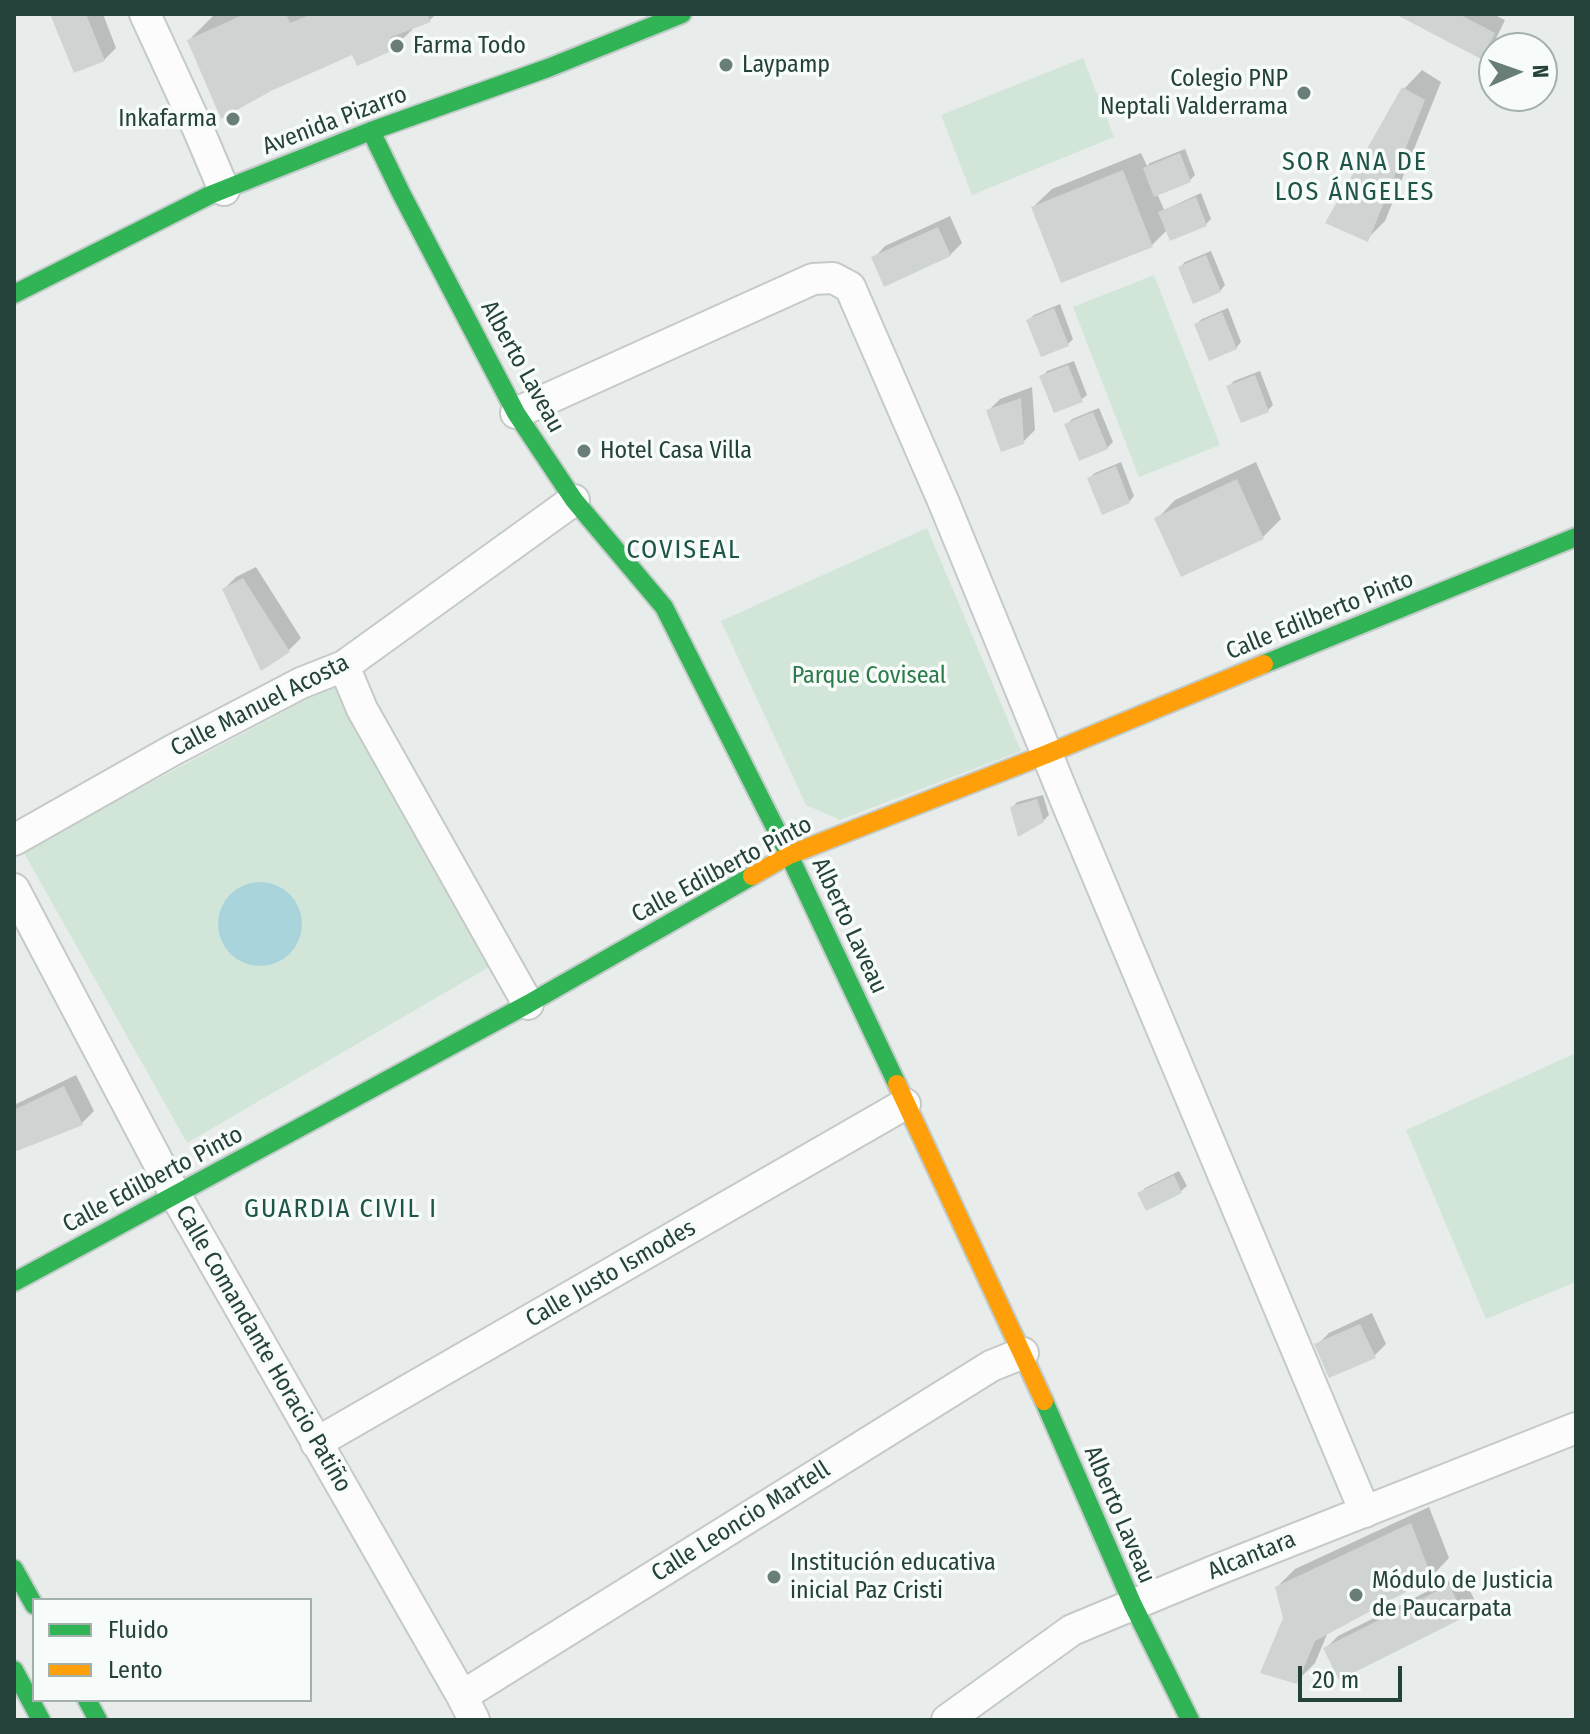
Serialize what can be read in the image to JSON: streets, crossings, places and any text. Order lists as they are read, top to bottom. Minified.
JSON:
{"streets":{"street":["Avenida Pizarro","Alberto Laveau","Calle Edilberto Pinto","Calle Manuel Acosta","Calle Justo Ismodes","Calle Comandante Horacio Patiño","Calle Leoncio Martell","Alcantara"]},"crossings":[["Avenida Pizarro","Alberto Laveau"],["Alberto Laveau","Calle Edilberto Pinto"],["Alberto Laveau","Calle Manuel Acosta"],["Alberto Laveau","Calle Justo Ismodes"],["Alberto Laveau","Calle Leoncio Martell"],["Alberto Laveau","Alcantara"],["Calle Edilberto Pinto","Calle Comandante Horacio Patiño"],["Calle Justo Ismodes","Calle Comandante Horacio Patiño"],["Calle Comandante Horacio Patiño","Calle Leoncio Martell"]],"districts":["SOR ANA DE LOS ÁNGELES","COVISEAL","GUARDIA CIVIL I"],"parks":["Parque Coviseal"],"places":["Farma Todo","Laypamp","Colegio PNP Neptali Valderrama","Inkafarma","Hotel Casa Villa","Institución educativa inicial Paz Cristi","Módulo de Justicia de Paucarpata"],"legend":["Fluido","Lento"],"scale_bar":"20 m","north":"right"}
